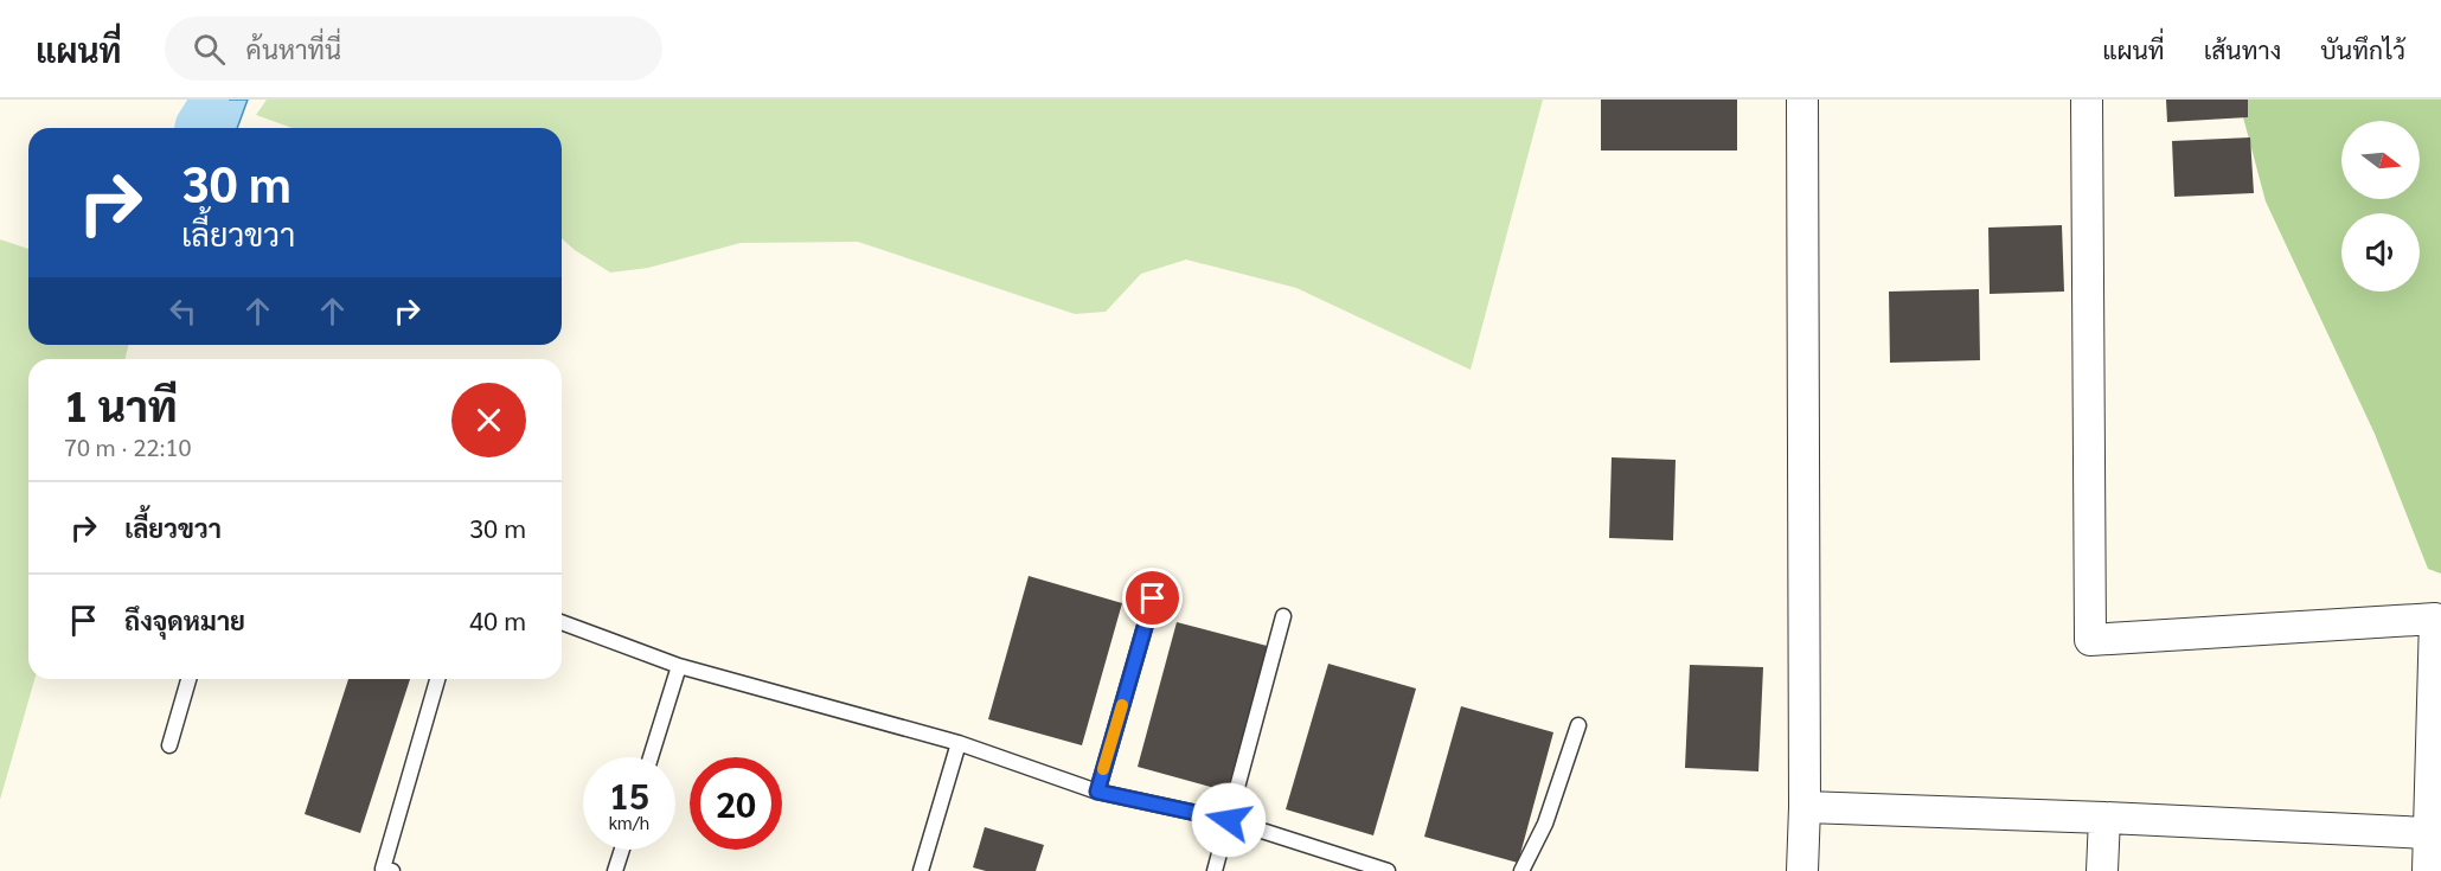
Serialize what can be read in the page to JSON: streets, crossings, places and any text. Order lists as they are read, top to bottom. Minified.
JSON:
{"north":"right","page":{"header":"แผนที่","search":"ค้นหาที่นี่","nav":["แผนที่","เส้นทาง","บันทึกไว้"],"turn":["30 m","เลี้ยวขวา"],"heading":["1 นาที","70 m · 22:10"],"list":[{"name":"เลี้ยวขวา","value":"30 m"},{"name":"ถึงจุดหมาย","value":"40 m"}],"speed":"15 km/h","limit":"20"}}
